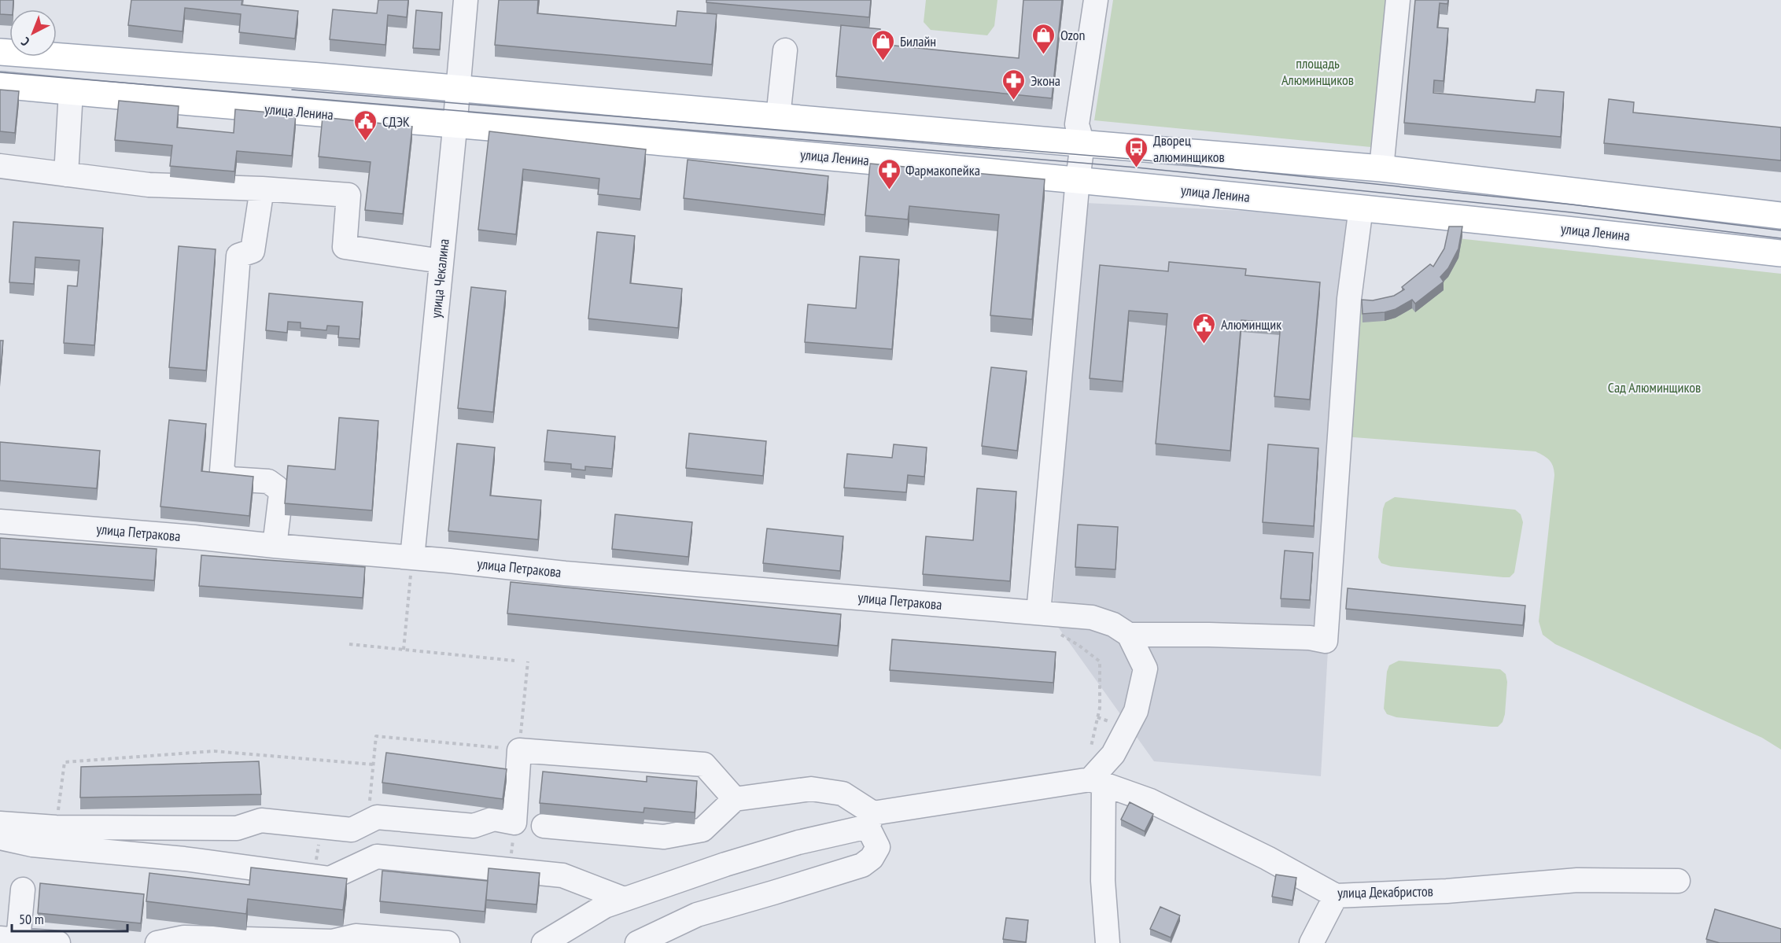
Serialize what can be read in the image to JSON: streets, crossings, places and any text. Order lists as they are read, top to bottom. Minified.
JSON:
{"streets":{"main road":["улица Ленина"],"street":["улица Чекалина","улица Петракова","улица Декабристов"]},"crossings":[["улица Ленина","улица Чекалина"],["улица Чекалина","улица Петракова"]],"parks":["площадь Алюминщиков","Сад Алюминщиков"],"places":{"shop":["Ozon","Билайн"],"pharmacy":["Экона","Фармакопейка"],"public building":["СДЭК","Алюминщик"],"bus stop":["Дворец алюминщиков"]},"scale_bar":"50 m","north":"bottom left"}
